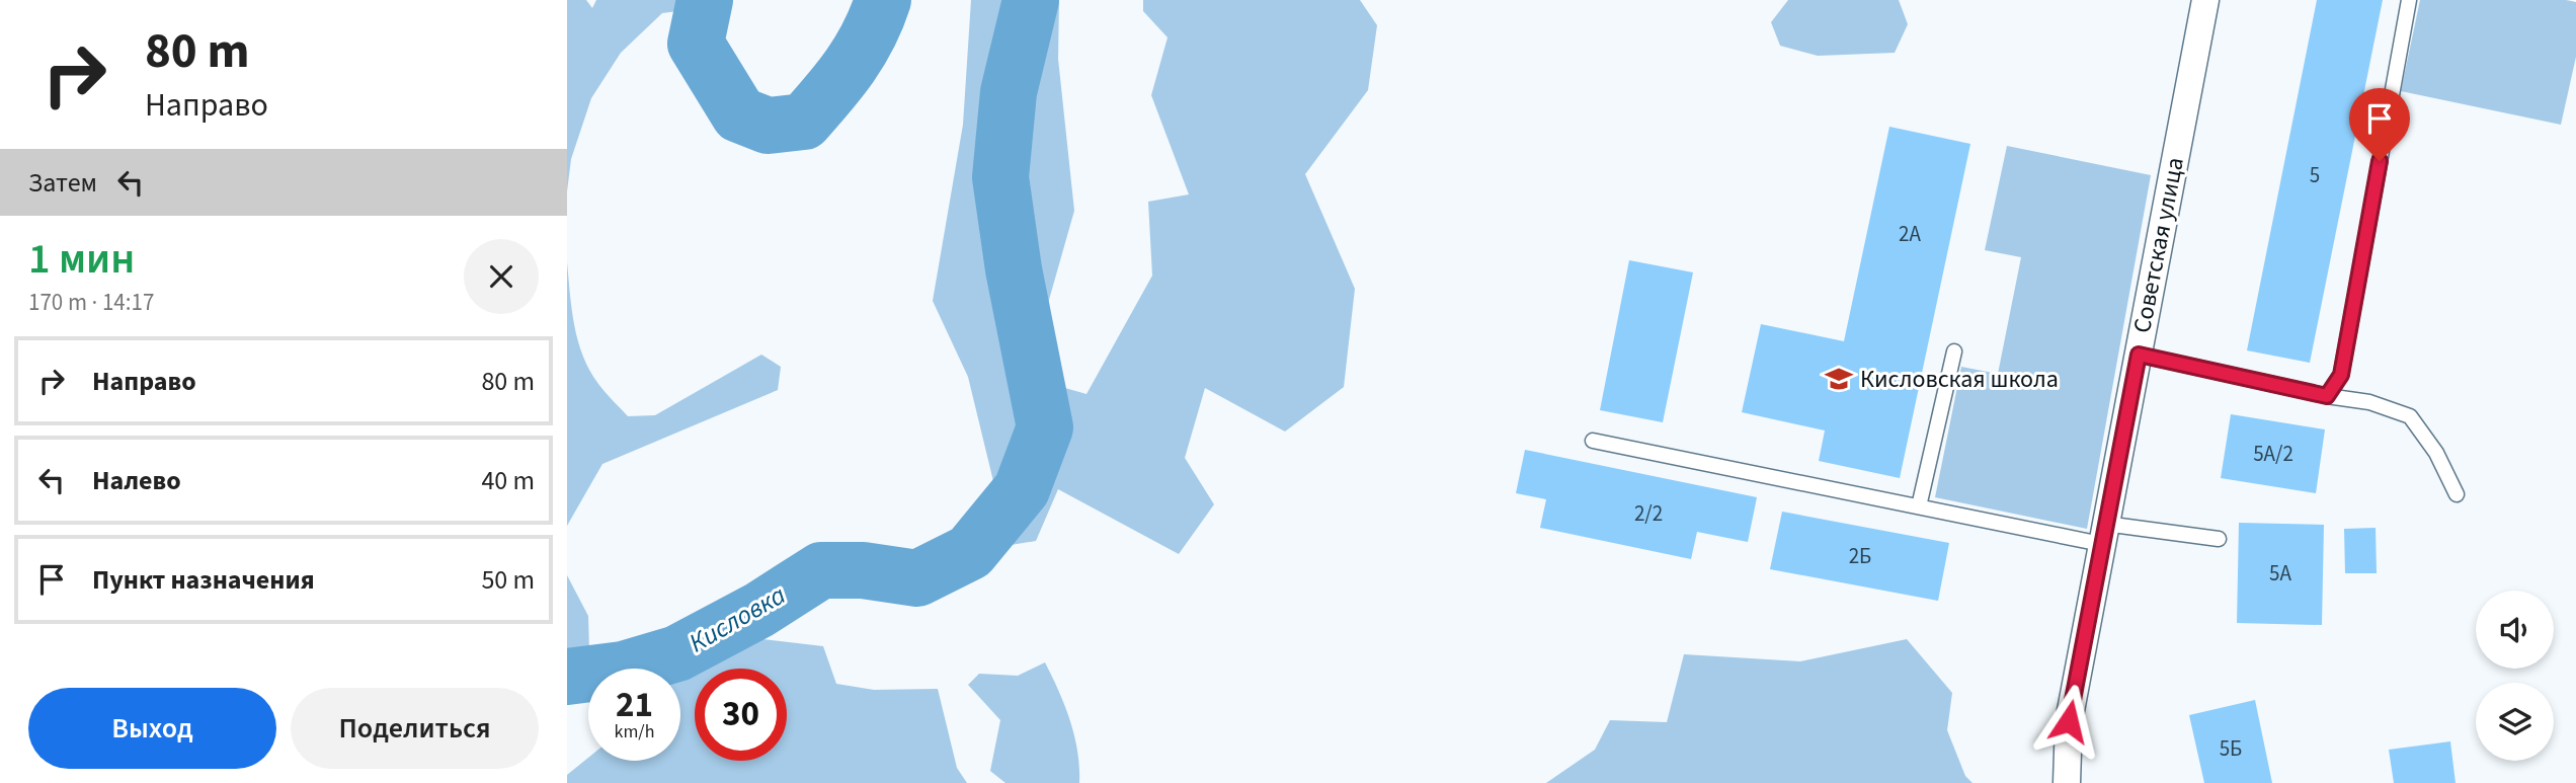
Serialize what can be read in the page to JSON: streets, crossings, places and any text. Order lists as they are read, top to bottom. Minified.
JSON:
{"streets":{"street":["Советская улица"]},"water":["Кисловка"],"places":{"school or university":["Кисловская школа"]},"house_numbers":["5","2А","5А/2","2/2","2Б","5А","5Б"],"page":{"turn":["80 m","Направо"],"then":"Затем","heading":["1 мин","170 m · 14:17"],"list":[{"name":"Направо","value":"80 m"},{"name":"Налево","value":"40 m"},{"name":"Пункт назначения","value":"50 m"}],"speed":"21 km/h","limit":"30","buttons":["Выход","Поделиться"]}}
